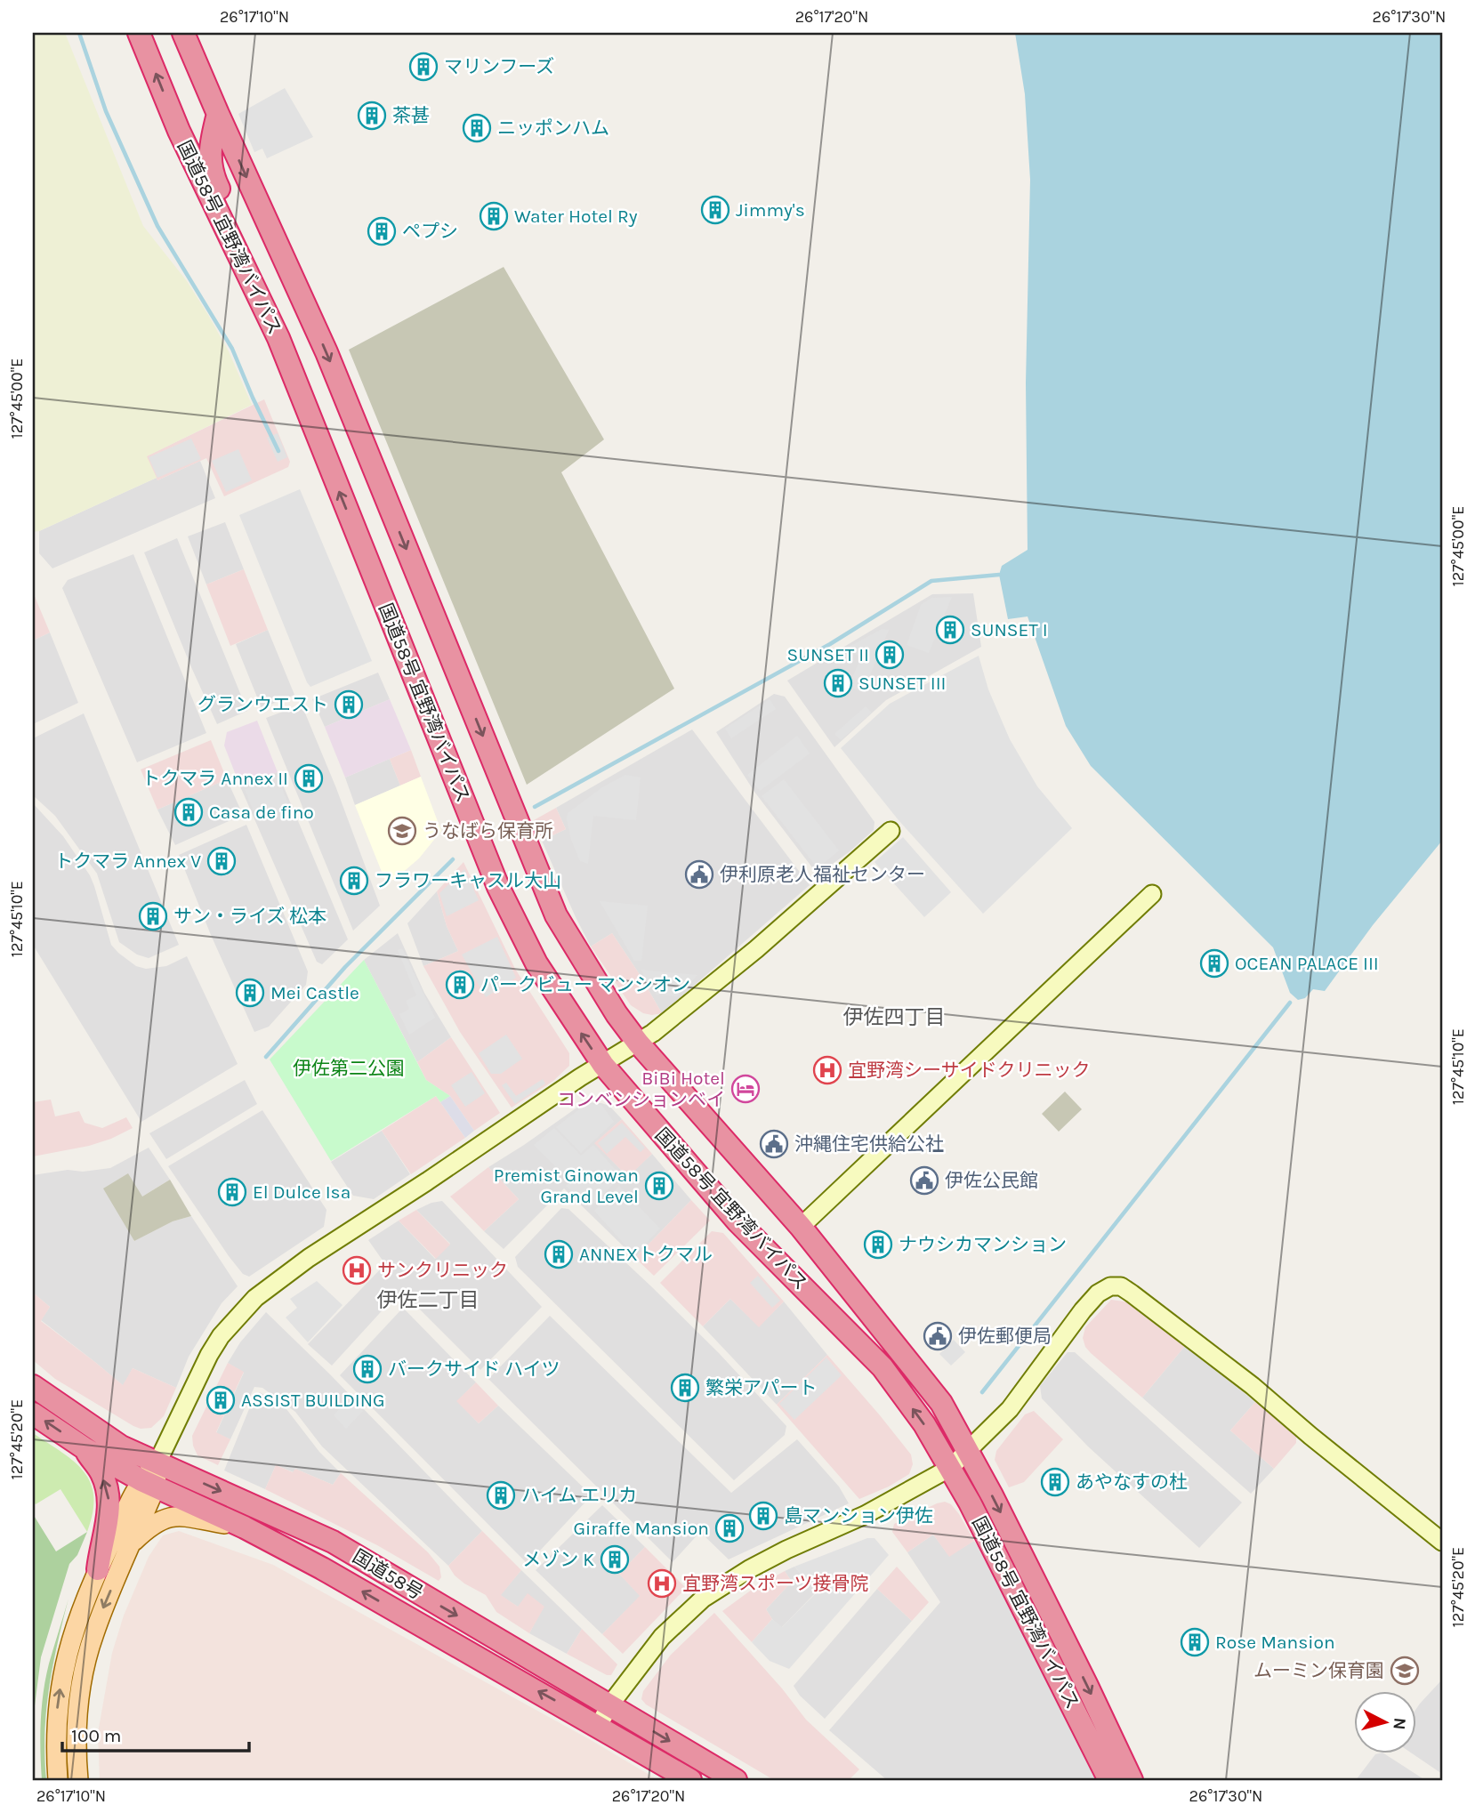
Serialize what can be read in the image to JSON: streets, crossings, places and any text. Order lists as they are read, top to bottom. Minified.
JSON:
{"streets":{"highway":["国道58号 宜野湾バイパス","国道58号"]},"districts":["伊佐四丁目","伊佐二丁目"],"parks":["伊佐第二公園"],"places":{"building":["マリンフーズ","茶甚","ニッポンハム","Jimmy's","Water Hotel Ry","ペプシ","SUNSET I","SUNSET II","SUNSET III","グランウエスト","トクマラ Annex II","Casa de fino","トクマラ Annex V","フラワーキャスル大山","サン・ライズ 松本","OCEAN PALACE III","パークビュー マンシオン","Mei Castle","Premist Ginowan Grand Level","El Dulce Isa","ナウシカマンション","ANNEXトクマル","バークサイド ハイツ","繁栄アパート","ASSIST BUILDING","あやなすの杜","ハイム エリカ","島マンション伊佐","Giraffe Mansion","メゾン K","Rose Mansion"],"school or university":["うなばら保育所","ムーミン保育園"],"public building":["伊利原老人福祉センター","沖縄住宅供給公社","伊佐公民館","伊佐郵便局"],"hospital":["宜野湾シーサイドクリニック","サンクリニック","宜野湾スポーツ接骨院"],"hotel":["BiBi Hotel コンベンションベイ"]},"scale_bar":"100 m","north":"right","coordinates":["26°17'10\"N","26°17'20\"N","26°17'30\"N","127°45'00\"E","127°45'10\"E","127°45'20\"E"]}
